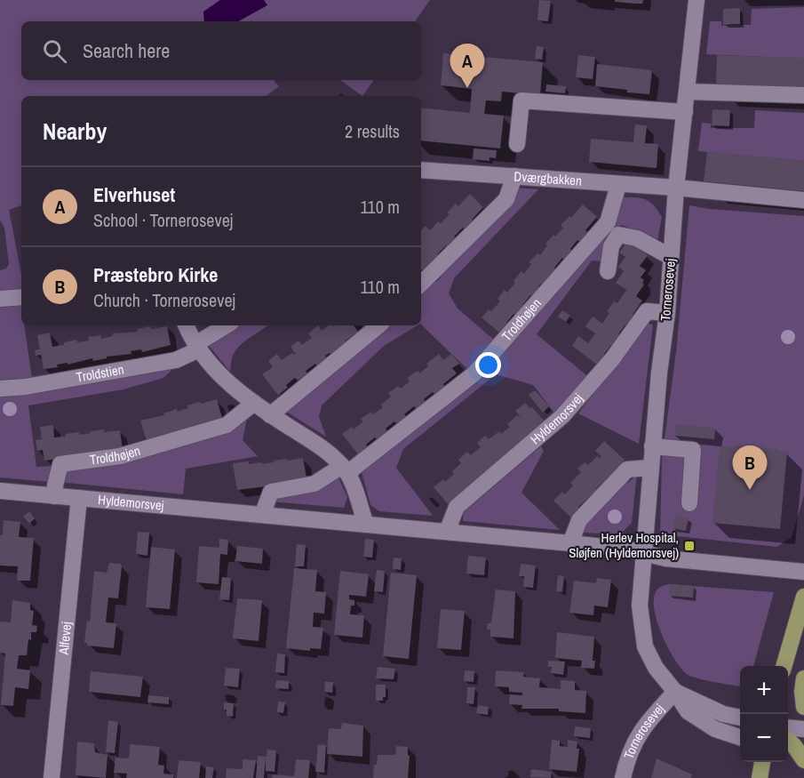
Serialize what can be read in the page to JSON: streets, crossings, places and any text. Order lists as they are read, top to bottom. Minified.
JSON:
{"streets":{"street":["Dværgbakken","Tornerosevej","Troldhøjen","Troldstien","Hyldemorsvej","Alfevej"]},"crossings":[["Dværgbakken","Tornerosevej"],["Dværgbakken","Troldhøjen"],["Tornerosevej","Hyldemorsvej"],["Troldhøjen","Hyldemorsvej"],["Hyldemorsvej","Alfevej"]],"places":{"transit":["Herlev Hospital, Sløjfen (Hyldemorsvej)"]},"page":{"search":"Search here","pins":["A","B"],"heading":["Nearby","2 results"],"list":[{"mark":"A","name":"Elverhuset","note":"School · Tornerosevej","value":"110 m"},{"mark":"B","name":"Præstebro Kirke","note":"Church · Tornerosevej","value":"110 m"}],"map_buttons":["+","−"]}}
